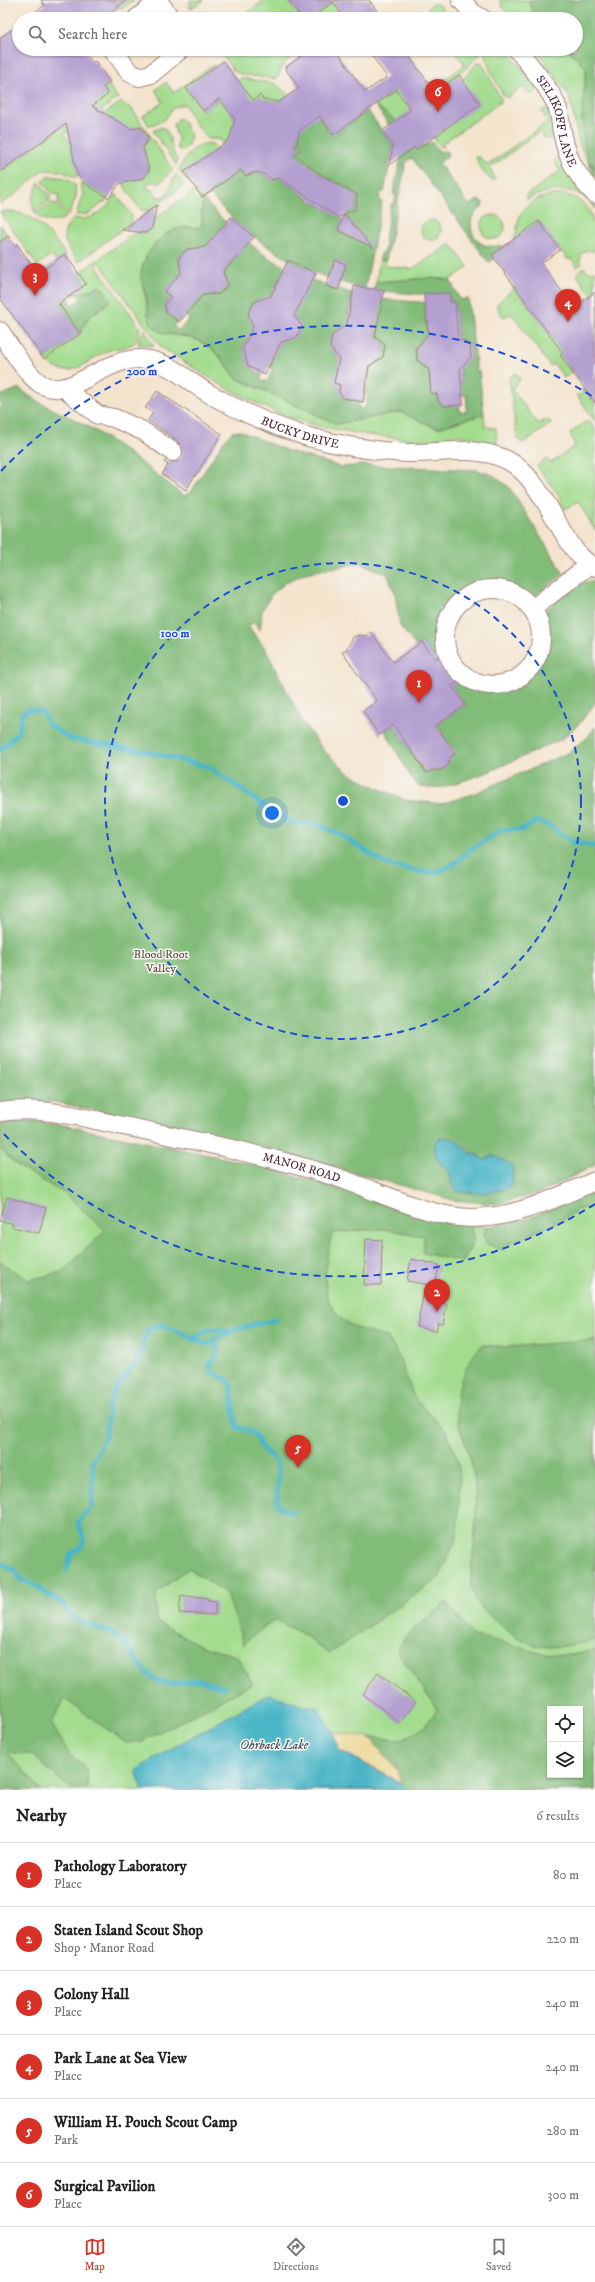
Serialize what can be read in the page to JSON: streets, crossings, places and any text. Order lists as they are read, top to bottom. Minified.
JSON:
{"streets":{"street":["SELIKOFF LANE","BUCKY DRIVE","MANOR ROAD"]},"water":["Ohrback Lake"],"parks":["Blood Root Valley"],"page":{"search":"Search here","pins":["6","3","4","1","2","5"],"heading":["Nearby","6 results"],"list":[{"mark":"1","name":"Pathology Laboratory","note":"Place","value":"80 m"},{"mark":"2","name":"Staten Island Scout Shop","note":"Shop · Manor Road","value":"220 m"},{"mark":"3","name":"Colony Hall","note":"Place","value":"240 m"},{"mark":"4","name":"Park Lane at Sea View","note":"Place","value":"240 m"},{"mark":"5","name":"William H. Pouch Scout Camp","note":"Park","value":"280 m"},{"mark":"6","name":"Surgical Pavilion","note":"Place","value":"300 m"}],"nav":["Map","Directions","Saved"]},"rings":["200 m","100 m"]}
